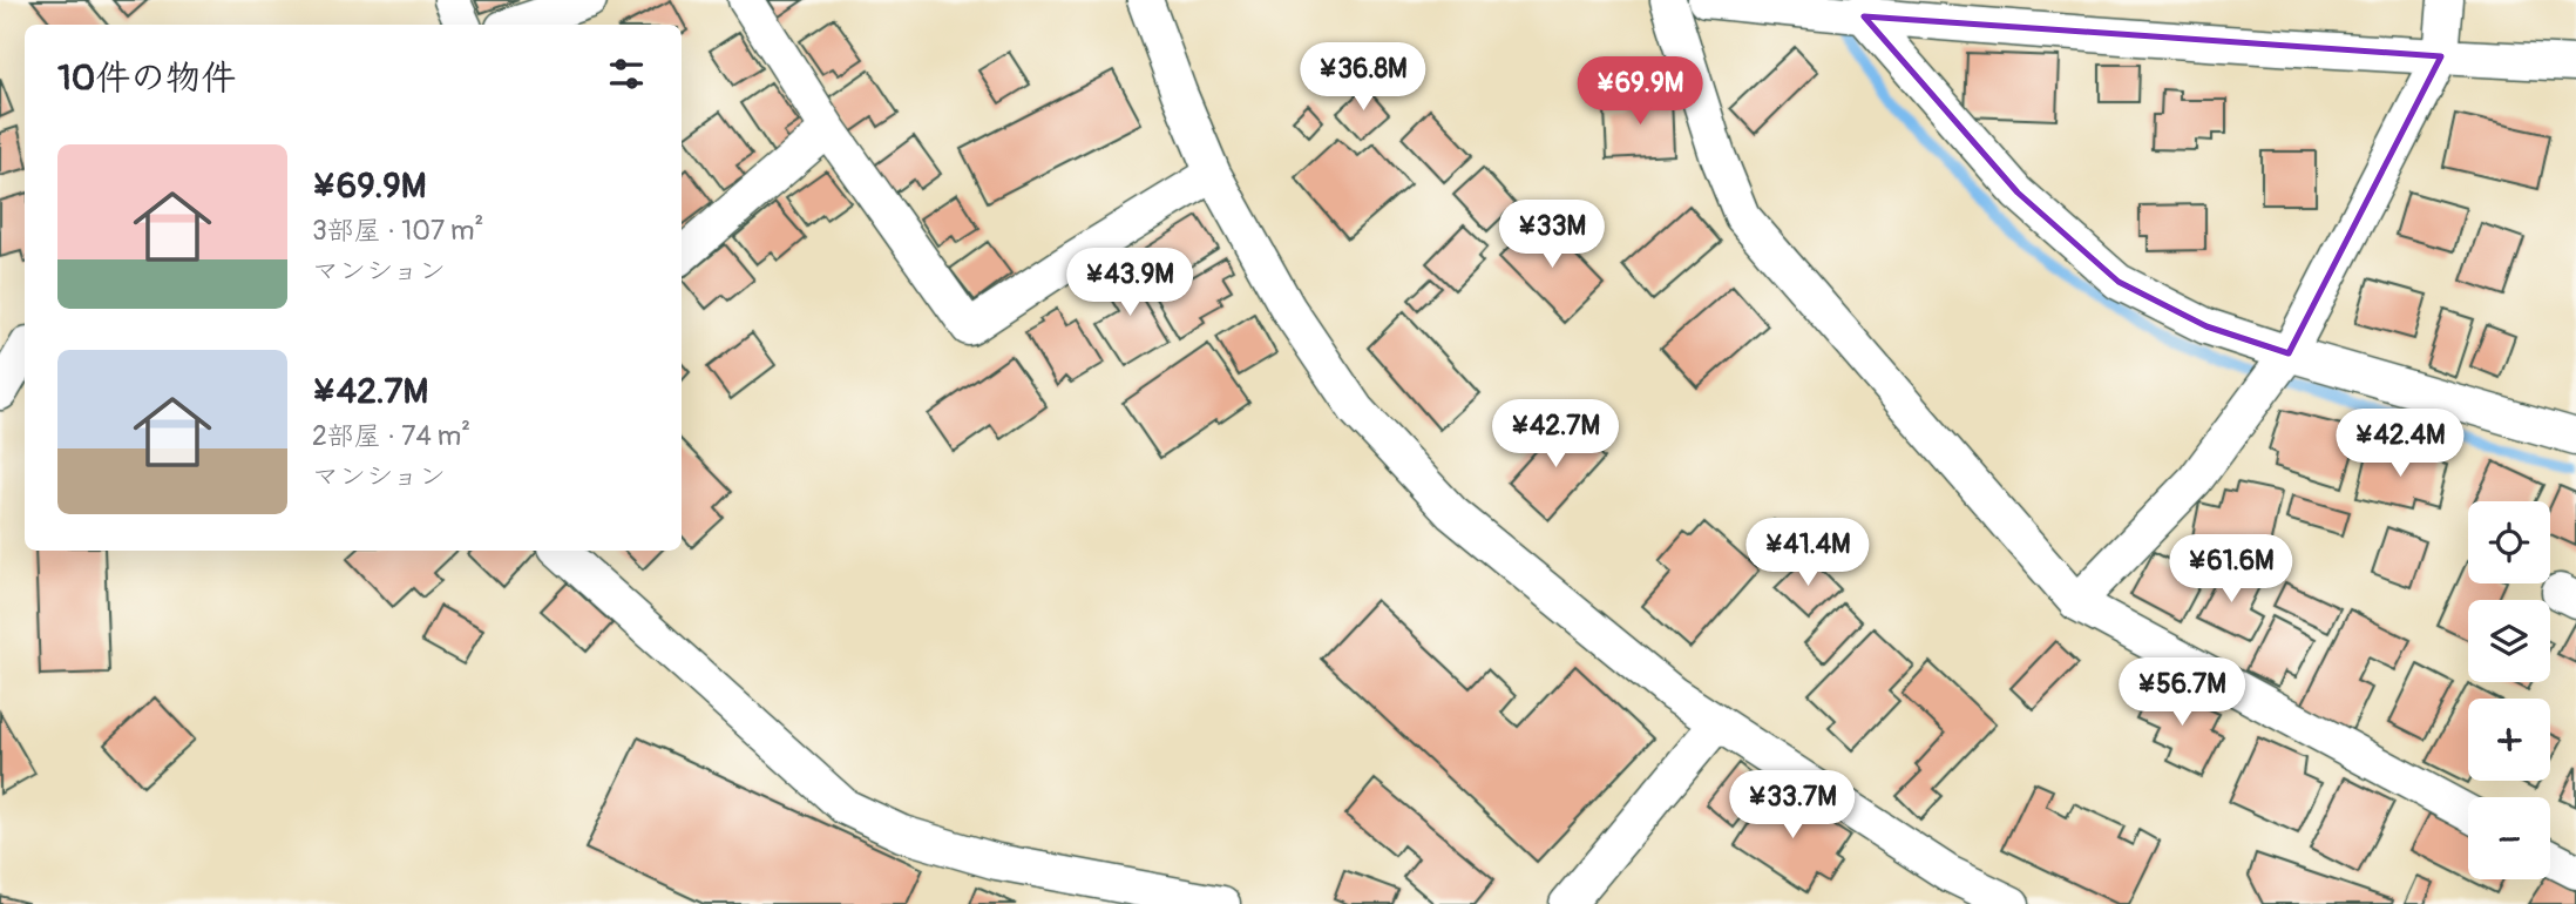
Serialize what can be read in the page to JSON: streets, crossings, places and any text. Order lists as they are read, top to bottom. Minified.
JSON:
{"page":{"heading":"10件の物件","price":["¥36.8M","¥69.9M","¥33M","¥43.9M","¥42.7M","¥42.4M","¥41.4M","¥61.6M","¥56.7M","¥33.7M"],"list":[{"name":"¥69.9M","note":"3部屋 · 107 m² · マンション"},{"name":"¥42.7M","note":"2部屋 · 74 m² · マンション"}],"map_buttons":["+","−"]}}
